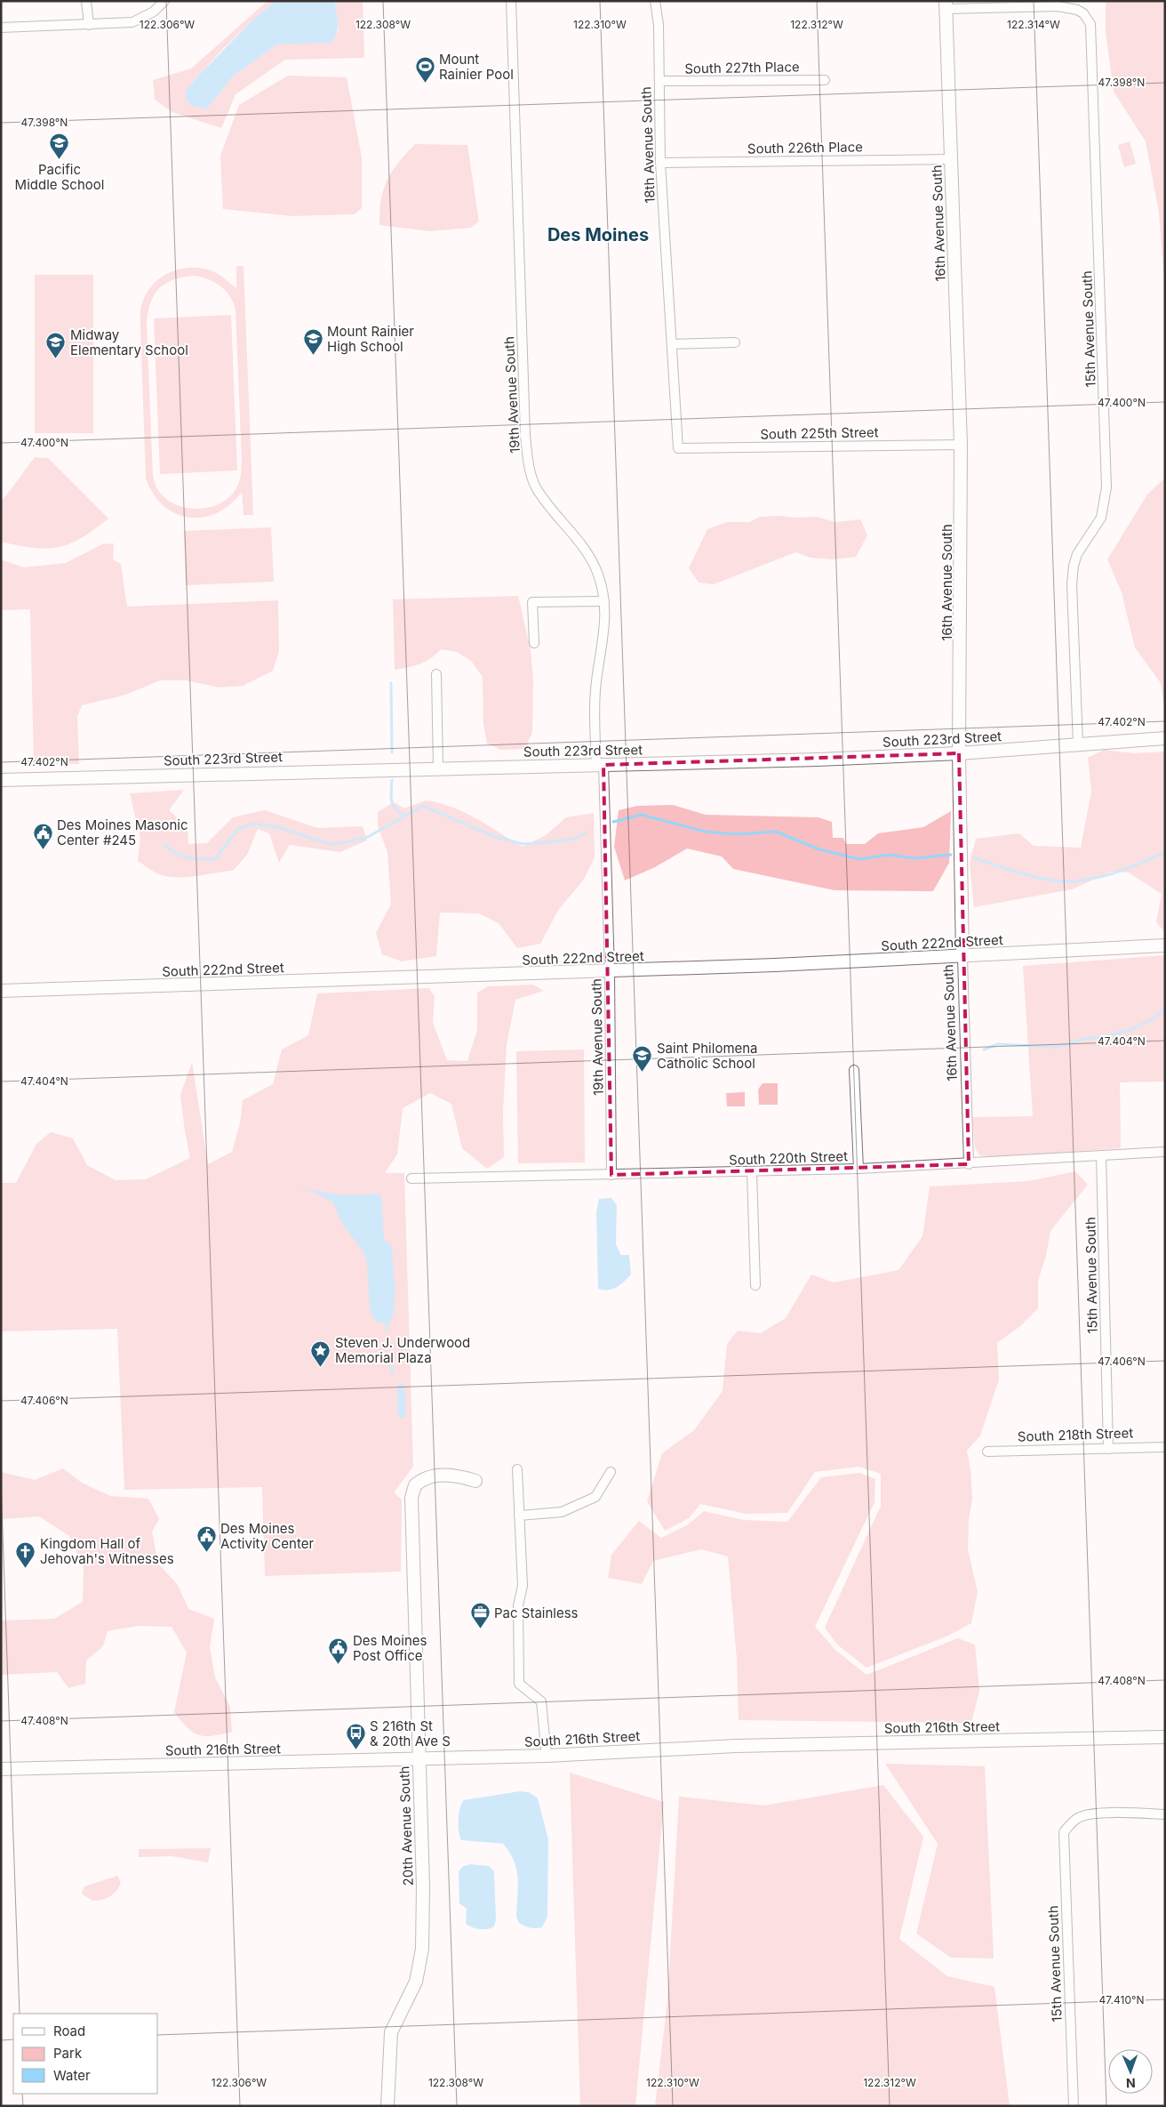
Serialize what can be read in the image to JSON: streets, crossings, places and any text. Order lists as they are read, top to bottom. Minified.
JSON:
{"streets":{"street":["South 227th Place","18th Avenue South","South 226th Place","16th Avenue South","15th Avenue South","19th Avenue South","South 225th Street","South 223rd Street","South 222nd Street","South 220th Street","South 218th Street","South 216th Street","20th Avenue South"]},"crossings":[["South 227th Place","18th Avenue South"],["18th Avenue South","South 226th Place"],["18th Avenue South","South 225th Street"],["South 226th Place","16th Avenue South"],["16th Avenue South","15th Avenue South"],["16th Avenue South","South 225th Street"],["16th Avenue South","South 223rd Street"],["16th Avenue South","South 222nd Street"],["16th Avenue South","South 220th Street"],["15th Avenue South","South 223rd Street"],["15th Avenue South","South 220th Street"],["15th Avenue South","South 218th Street"],["19th Avenue South","South 223rd Street"],["19th Avenue South","South 222nd Street"],["19th Avenue South","South 220th Street"],["South 216th Street","20th Avenue South"]],"districts":["Des Moines"],"places":{"sports":["Mount Rainier Pool"],"school or university":["Pacific Middle School","Mount Rainier High School","Midway Elementary School","Saint Philomena Catholic School"],"public building":["Des Moines Masonic Center #245","Des Moines Activity Center","Des Moines Post Office"],"place":["Steven J. Underwood Memorial Plaza"],"church":["Kingdom Hall of Jehovah's Witnesses"],"office":["Pac Stainless"],"bus stop":["S 216th St & 20th Ave S"]},"legend":["Road","Park","Water"],"north":"bottom","coordinates":["122.306°W","122.308°W","122.310°W","122.312°W","122.314°W","47.398°N","47.400°N","47.402°N","47.404°N","47.406°N","47.408°N","47.410°N"]}
